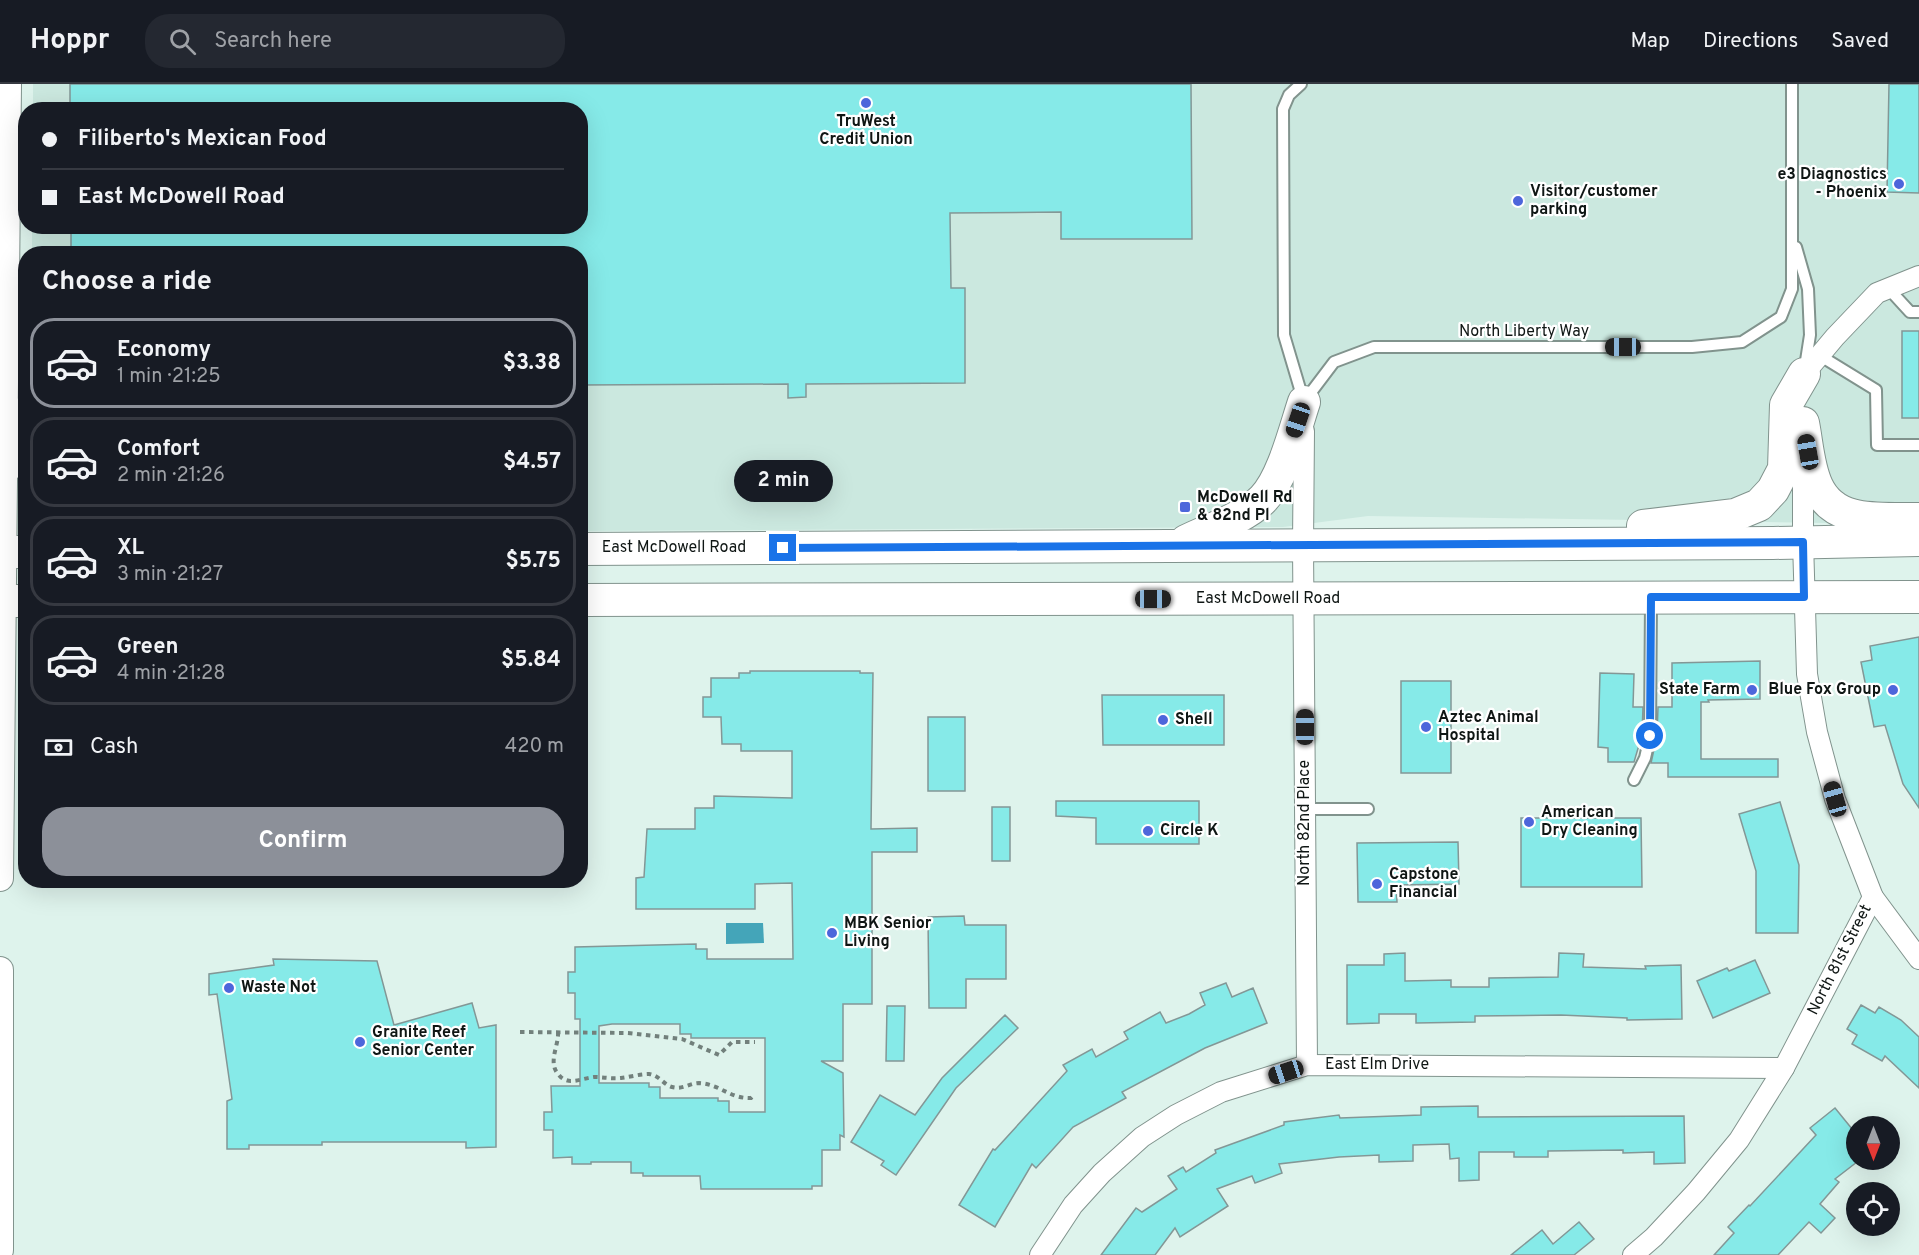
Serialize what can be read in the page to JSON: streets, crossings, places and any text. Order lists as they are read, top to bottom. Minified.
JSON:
{"streets":{"main road":["East McDowell Road"],"street":["North 82nd Place","North 81st Street","East Elm Drive"],"lane":["North Liberty Way"]},"crossings":[["North Liberty Way","North 82nd Place"],["North Liberty Way","North 81st Street"],["East McDowell Road","North 82nd Place"],["East McDowell Road","North 81st Street"],["North 82nd Place","East Elm Drive"],["North 81st Street","East Elm Drive"]],"places":{"other":["TruWest Credit Union","e3 Diagnostics - Phoenix","Visitor/customer parking","State Farm","Blue Fox Group","Shell","Aztec Animal Hospital","American Dry Cleaning","Circle K","Capstone Financial","MBK Senior Living","Waste Not","Granite Reef Senior Center"],"transit":["McDowell Rd & 82nd Pl"]},"north":"bottom","page":{"header":"Hoppr","search":"Search here","nav":["Map","Directions","Saved"],"banner":["Filiberto's Mexican Food","East McDowell Road"],"heading":"Choose a ride","list":[{"name":"Economy","note":"1 min · 21:25","value":"$3.38"},{"name":"Comfort","note":"2 min · 21:26","value":"$4.57"},{"name":"XL","note":"3 min · 21:27","value":"$5.75"},{"name":"Green","note":"4 min · 21:28","value":"$5.84"}],"bubble":"2 min","pay":["Cash","420 m"],"buttons":"Confirm"}}
